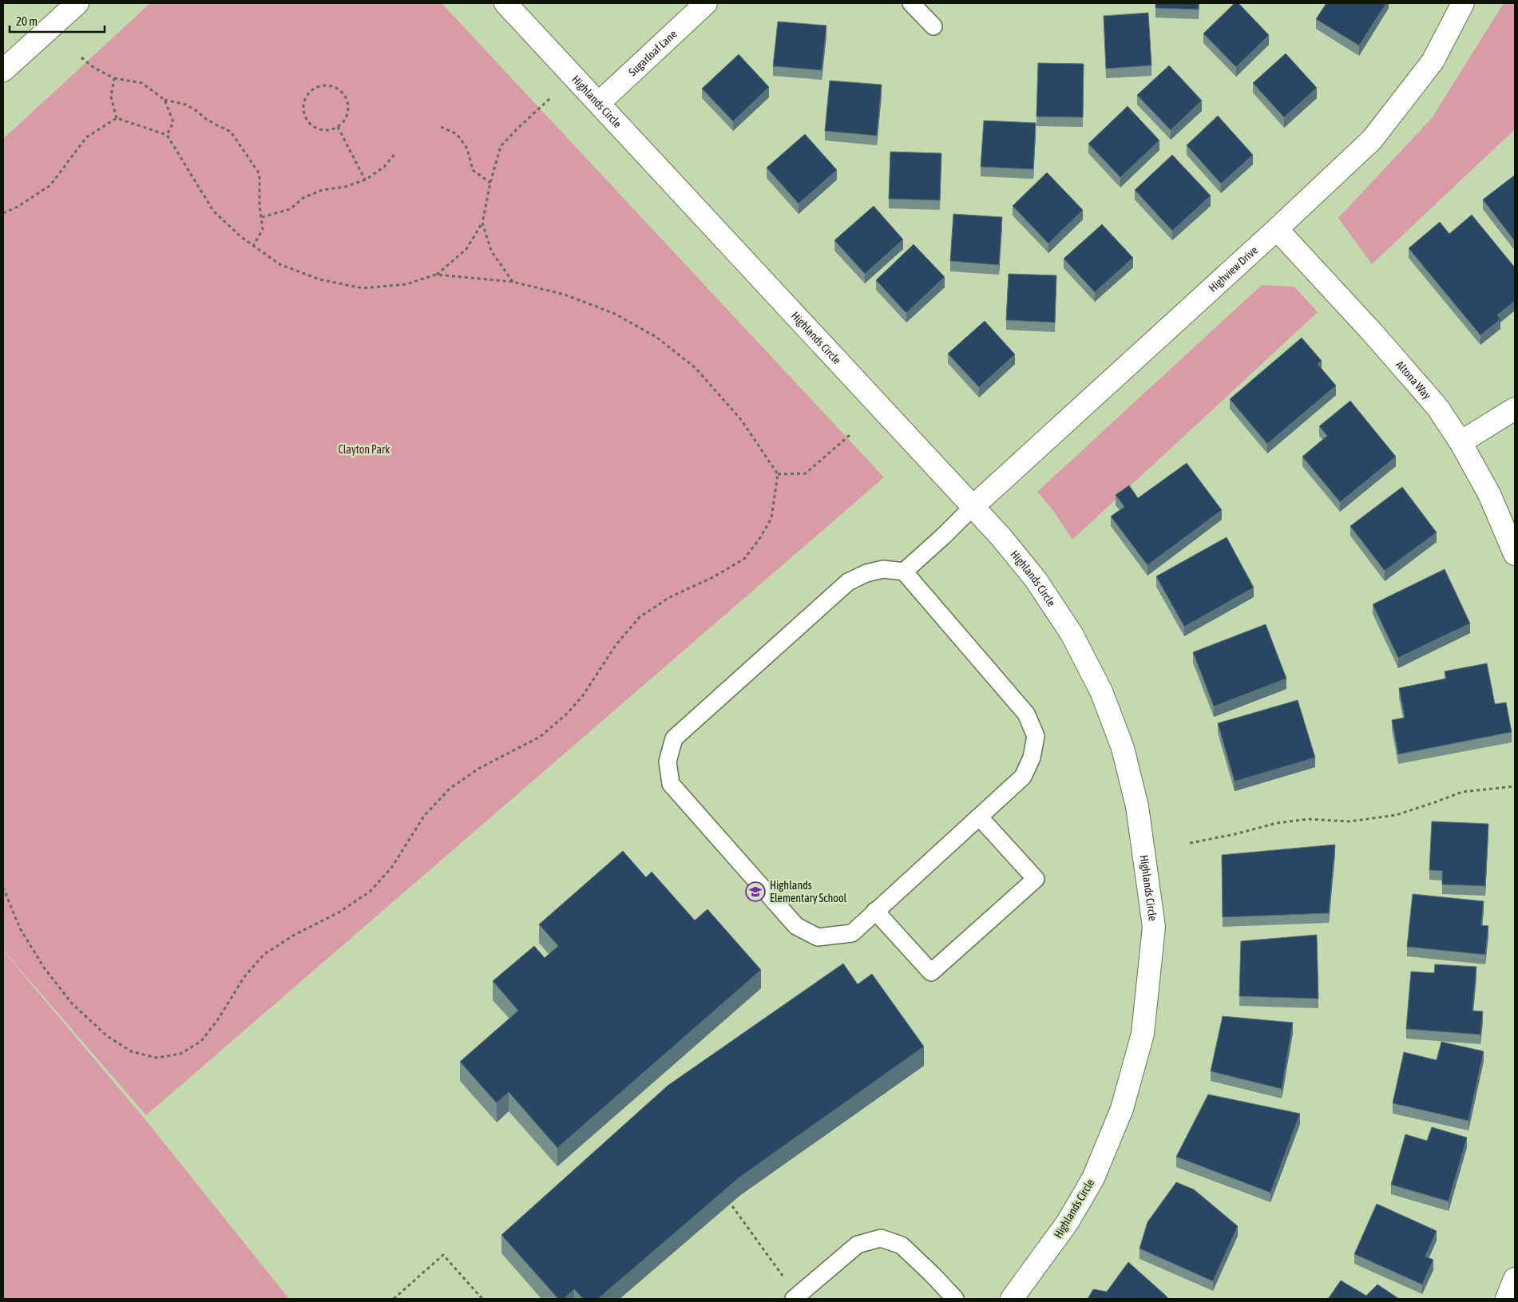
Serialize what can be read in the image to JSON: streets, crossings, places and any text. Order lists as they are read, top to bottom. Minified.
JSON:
{"streets":{"street":["Sugarloaf Lane","Highlands Circle","Highview Drive","Altona Way"]},"crossings":[["Sugarloaf Lane","Highlands Circle"],["Highlands Circle","Highview Drive"],["Highview Drive","Altona Way"]],"parks":["Clayton Park"],"places":{"school or university":["Highlands Elementary School"]},"scale_bar":"20 m"}
